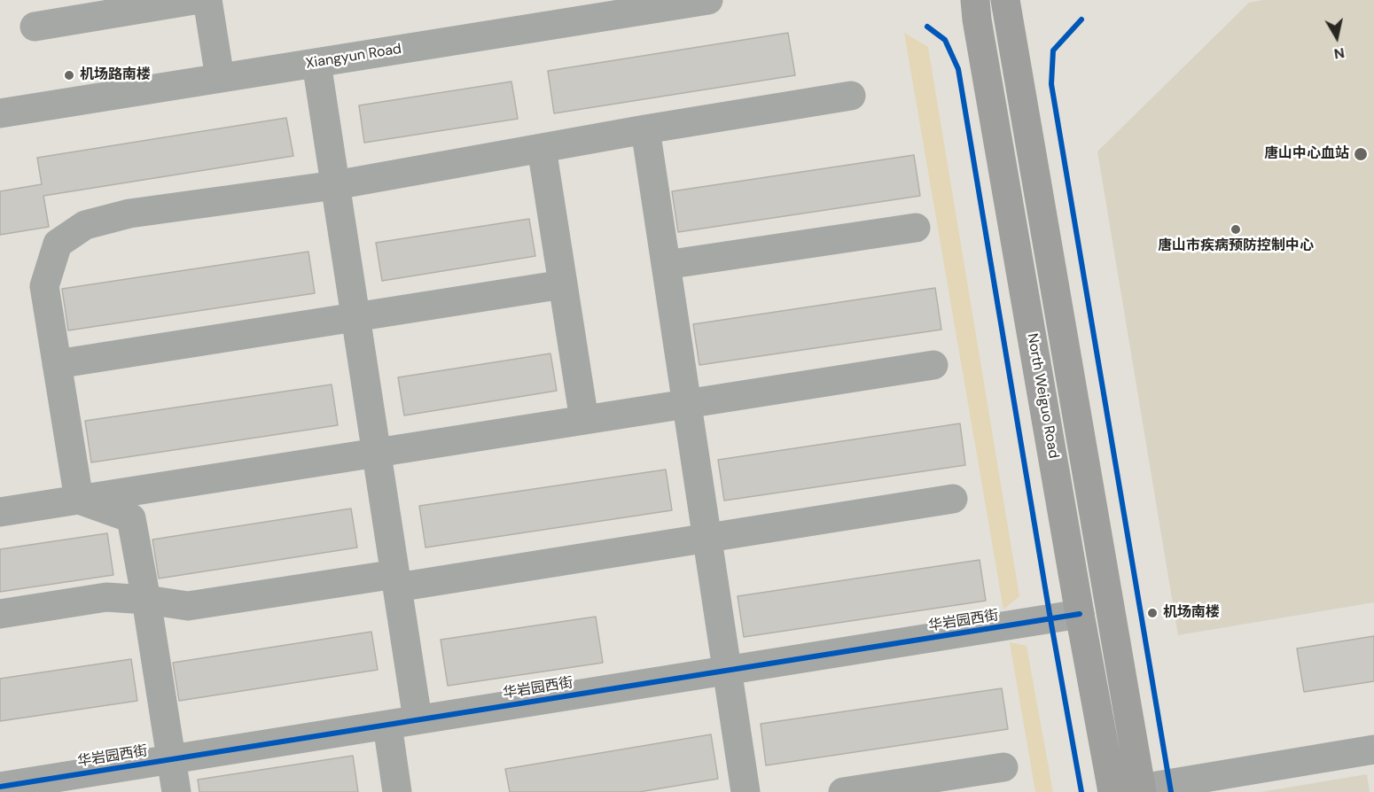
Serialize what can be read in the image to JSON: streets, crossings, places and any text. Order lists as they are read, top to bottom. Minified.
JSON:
{"streets":{"main road":["North Weiguo Road"],"street":["Xiangyun Road","华岩园西街"]},"crossings":[["North Weiguo Road","华岩园西街"]],"places":["机场路南楼","唐山中心血站","唐山市疾病预防控制中心","机场南楼"],"north":"bottom"}
